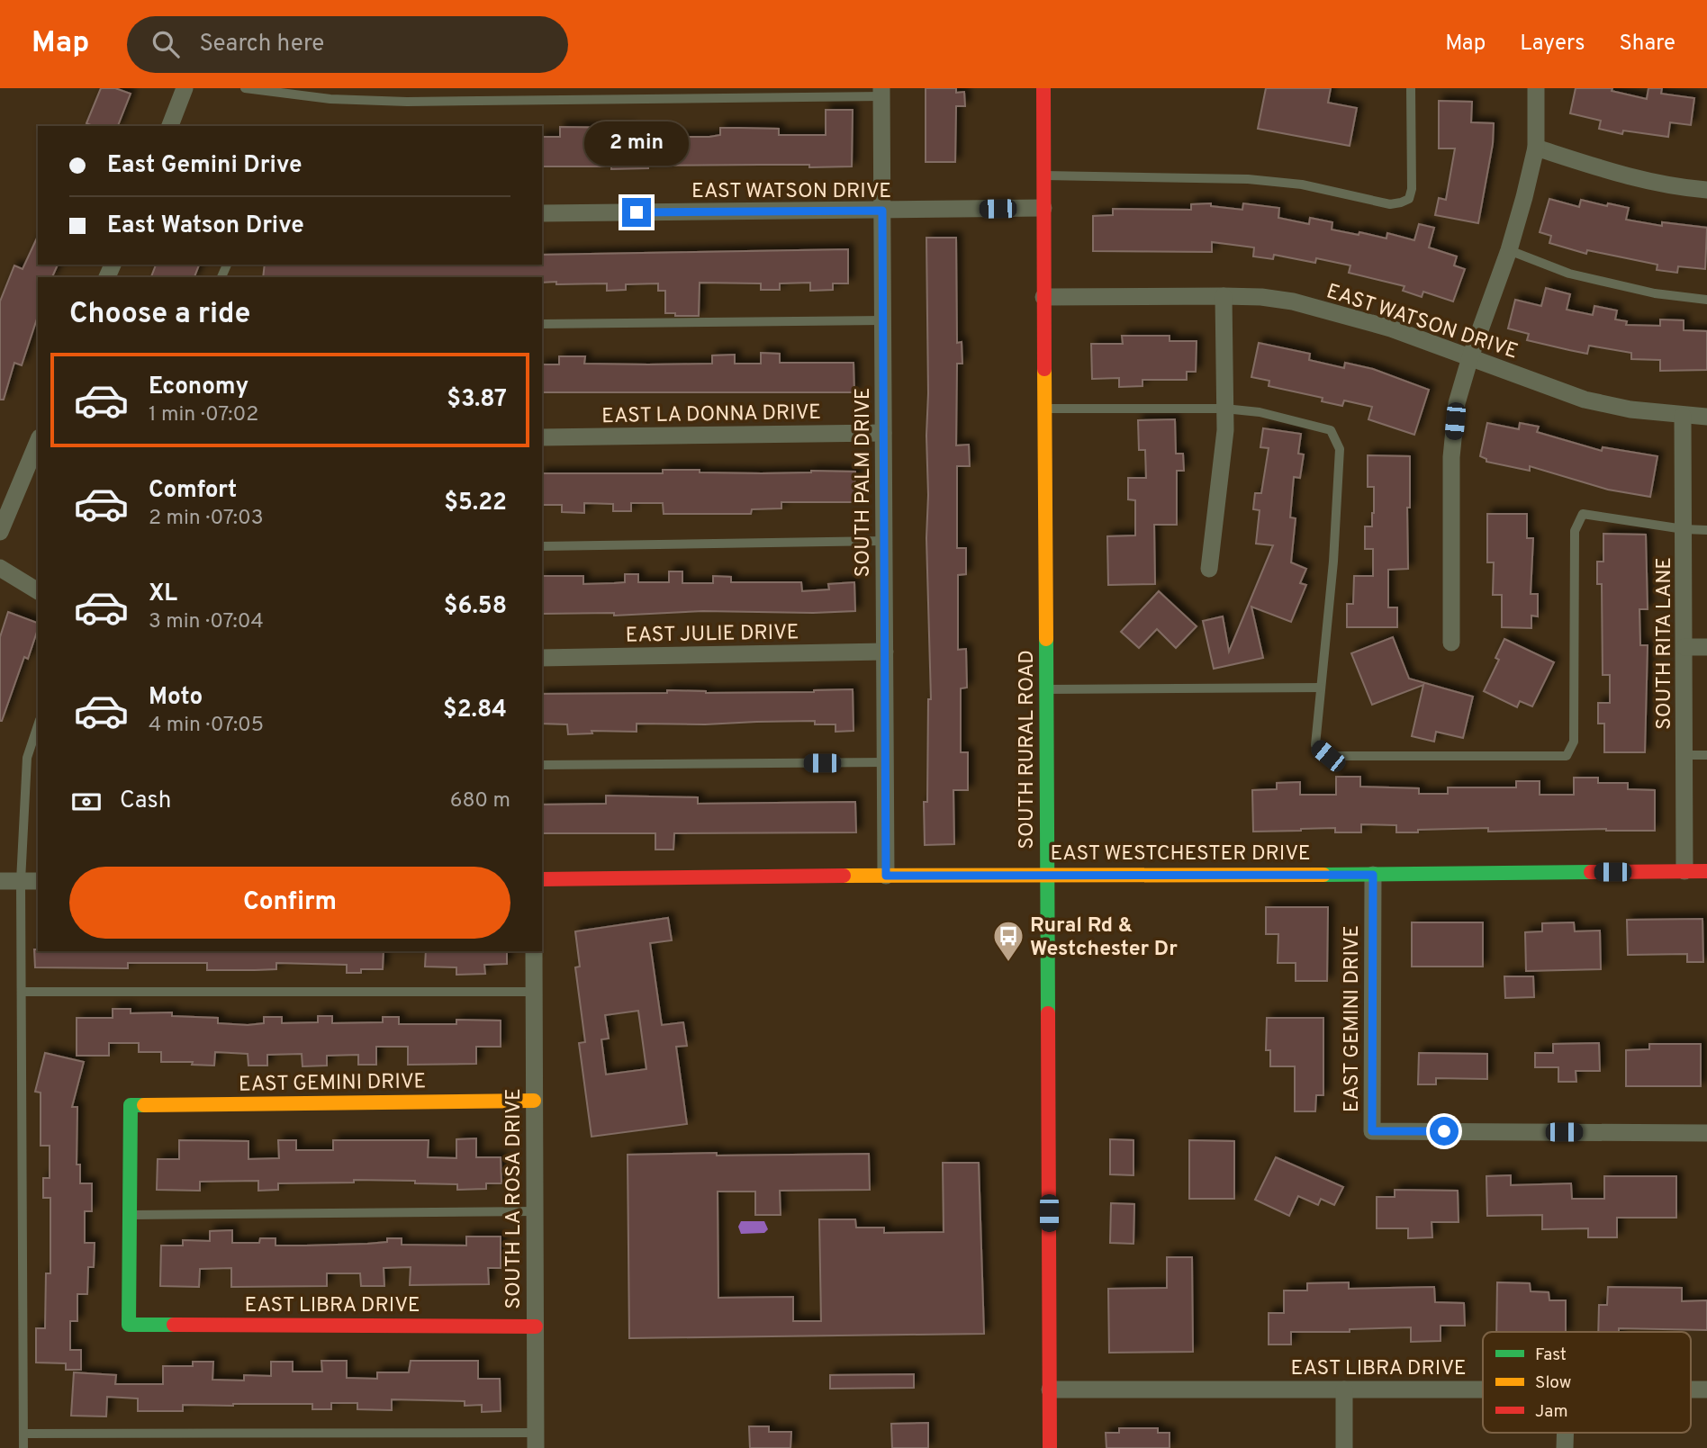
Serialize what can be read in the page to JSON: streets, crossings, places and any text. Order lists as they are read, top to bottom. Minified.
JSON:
{"streets":{"street":["EAST WATSON DRIVE","EAST LA DONNA DRIVE","SOUTH PALM DRIVE","EAST JULIE DRIVE","SOUTH RITA LANE","SOUTH RURAL ROAD","EAST WESTCHESTER DRIVE","EAST GEMINI DRIVE","SOUTH LA ROSA DRIVE","EAST LIBRA DRIVE"]},"crossings":[["EAST WATSON DRIVE","SOUTH PALM DRIVE"],["EAST WATSON DRIVE","SOUTH RITA LANE"],["EAST WATSON DRIVE","SOUTH RURAL ROAD"],["EAST LA DONNA DRIVE","SOUTH PALM DRIVE"],["SOUTH PALM DRIVE","EAST JULIE DRIVE"],["SOUTH PALM DRIVE","EAST WESTCHESTER DRIVE"],["SOUTH RITA LANE","EAST WESTCHESTER DRIVE"],["SOUTH RURAL ROAD","EAST WESTCHESTER DRIVE"],["SOUTH RURAL ROAD","EAST LIBRA DRIVE"],["EAST WESTCHESTER DRIVE","EAST GEMINI DRIVE"],["EAST GEMINI DRIVE","SOUTH LA ROSA DRIVE"],["EAST GEMINI DRIVE","EAST LIBRA DRIVE"],["SOUTH LA ROSA DRIVE","EAST LIBRA DRIVE"]],"places":{"bus stop":["Rural Rd & Westchester Dr"]},"legend":["Fast","Slow","Jam"],"page":{"header":"Map","search":"Search here","nav":["Map","Layers","Share"],"bubble":"2 min","banner":["East Gemini Drive","East Watson Drive"],"heading":"Choose a ride","list":[{"name":"Economy","note":"1 min · 07:02","value":"$3.87"},{"name":"Comfort","note":"2 min · 07:03","value":"$5.22"},{"name":"XL","note":"3 min · 07:04","value":"$6.58"},{"name":"Moto","note":"4 min · 07:05","value":"$2.84"}],"pay":["Cash","680 m"],"buttons":"Confirm"}}
